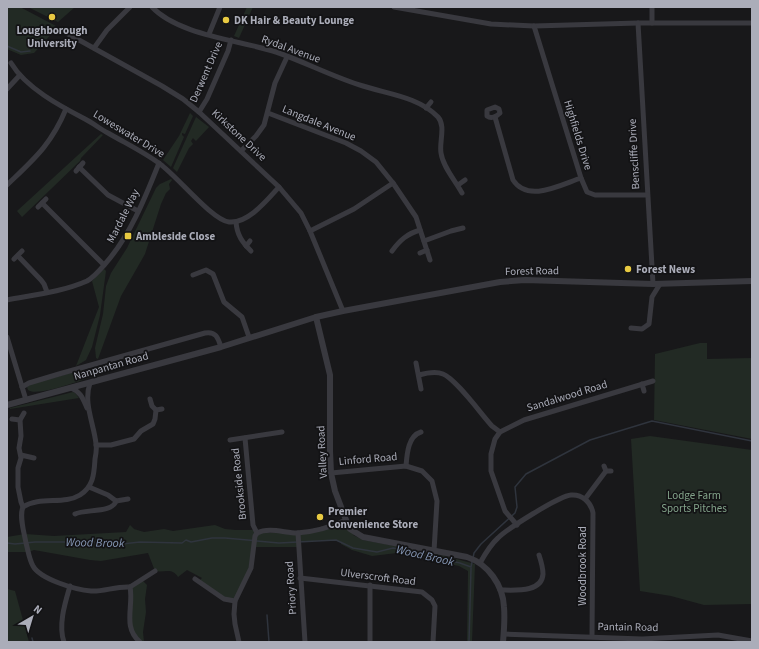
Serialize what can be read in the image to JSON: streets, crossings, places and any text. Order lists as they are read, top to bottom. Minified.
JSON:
{"streets":{"street":["Rydal Avenue","Derwent Drive","Langdale Avenue","Loweswater Drive","Kirkstone Drive","Highfields Drive","Benscliffe Drive","Mardale Way","Forest Road","Nanpantan Road","Sandalwood Road","Valley Road","Linford Road","Brookside Road","Woodbrook Road","Ulverscroft Road","Priory Road","Pantain Road"]},"crossings":[["Rydal Avenue","Derwent Drive"],["Derwent Drive","Kirkstone Drive"],["Loweswater Drive","Mardale Way"],["Kirkstone Drive","Forest Road"],["Highfields Drive","Benscliffe Drive"],["Benscliffe Drive","Forest Road"],["Forest Road","Nanpantan Road"],["Forest Road","Valley Road"],["Nanpantan Road","Valley Road"],["Valley Road","Linford Road"],["Valley Road","Brookside Road"],["Brookside Road","Priory Road"],["Woodbrook Road","Pantain Road"],["Ulverscroft Road","Priory Road"]],"water":["Wood Brook"],"parks":["Lodge Farm Sports Pitches"],"places":{"other":["Loughborough University","DK Hair & Beauty Lounge","Forest News","Premier Convenience Store"],"transit":["Ambleside Close"]},"north":"top right"}
